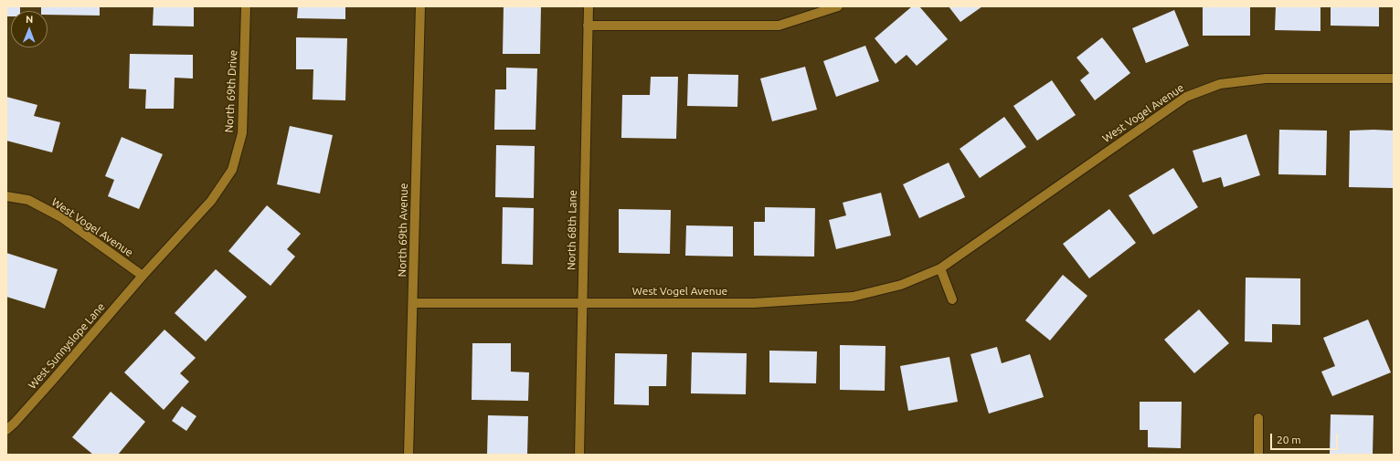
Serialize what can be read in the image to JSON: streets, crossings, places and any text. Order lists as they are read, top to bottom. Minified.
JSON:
{"streets":{"street":["North 69th Drive","West Vogel Avenue","North 69th Avenue","North 68th Lane","West Sunnyslope Lane"]},"crossings":[["North 69th Drive","West Vogel Avenue"],["North 69th Drive","West Sunnyslope Lane"],["West Vogel Avenue","North 69th Avenue"],["West Vogel Avenue","North 68th Lane"],["West Vogel Avenue","West Sunnyslope Lane"]],"scale_bar":"20 m","north":"top"}
